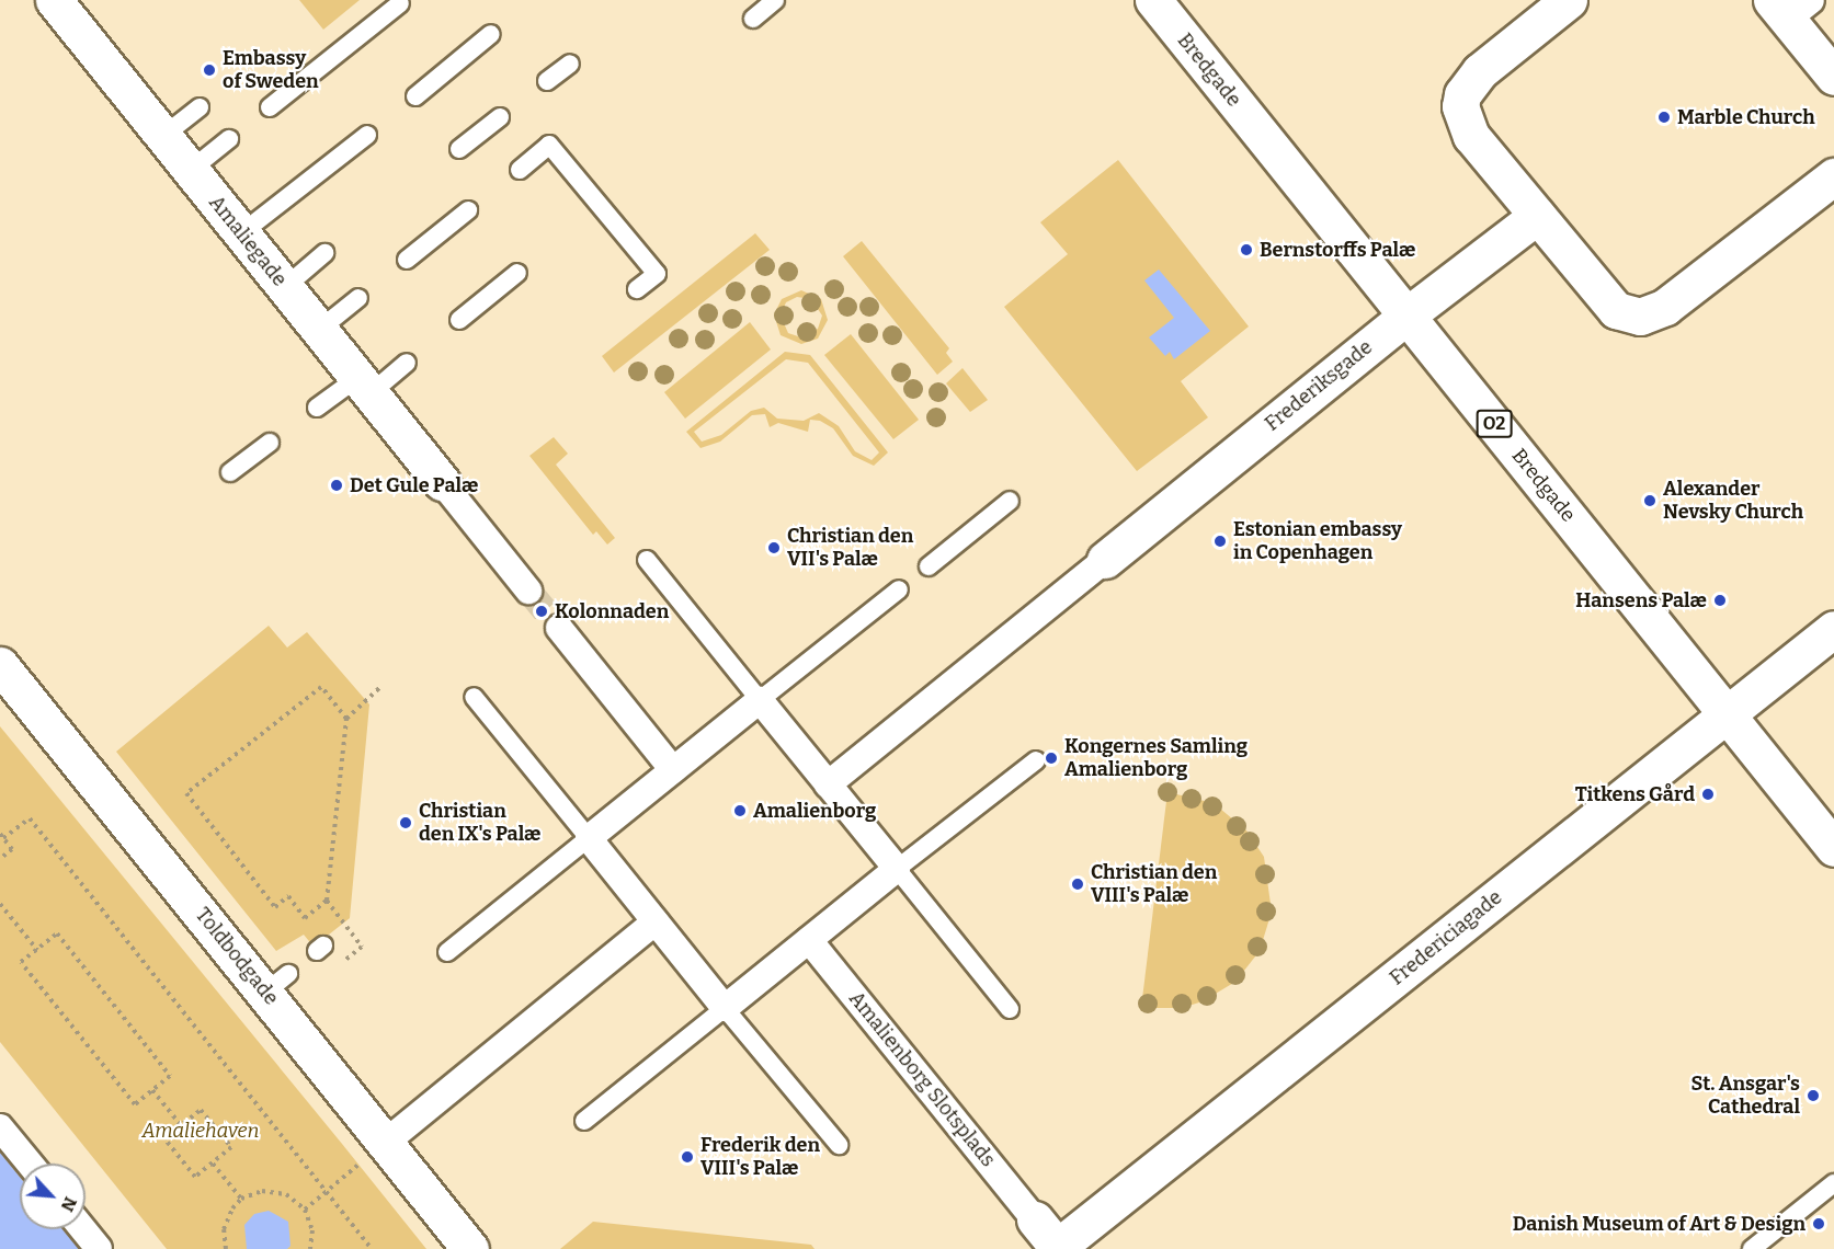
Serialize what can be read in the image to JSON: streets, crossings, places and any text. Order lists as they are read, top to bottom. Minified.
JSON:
{"streets":{"street":["Bredgade","Amaliegade","Frederiksgade","O2","Fredericiagade","Toldbodgade","Amalienborg Slotsplads"]},"crossings":[["Bredgade","Frederiksgade"],["Bredgade","Fredericiagade"]],"parks":["Amaliehaven"],"places":["Embassy of Sweden","Marble Church","Bernstorffs Palæ","Det Gule Palæ","Alexander Nevsky Church","Estonian embassy in Copenhagen","Christian den VII's Palæ","Hansens Palæ","Kolonnaden","Kongernes Samling Amalienborg","Titkens Gård","Amalienborg","Christian den IX's Palæ","Christian den VIII's Palæ","St. Ansgar's Cathedral","Frederik den VIII's Palæ","Danish Museum of Art & Design"],"north":"bottom right"}
